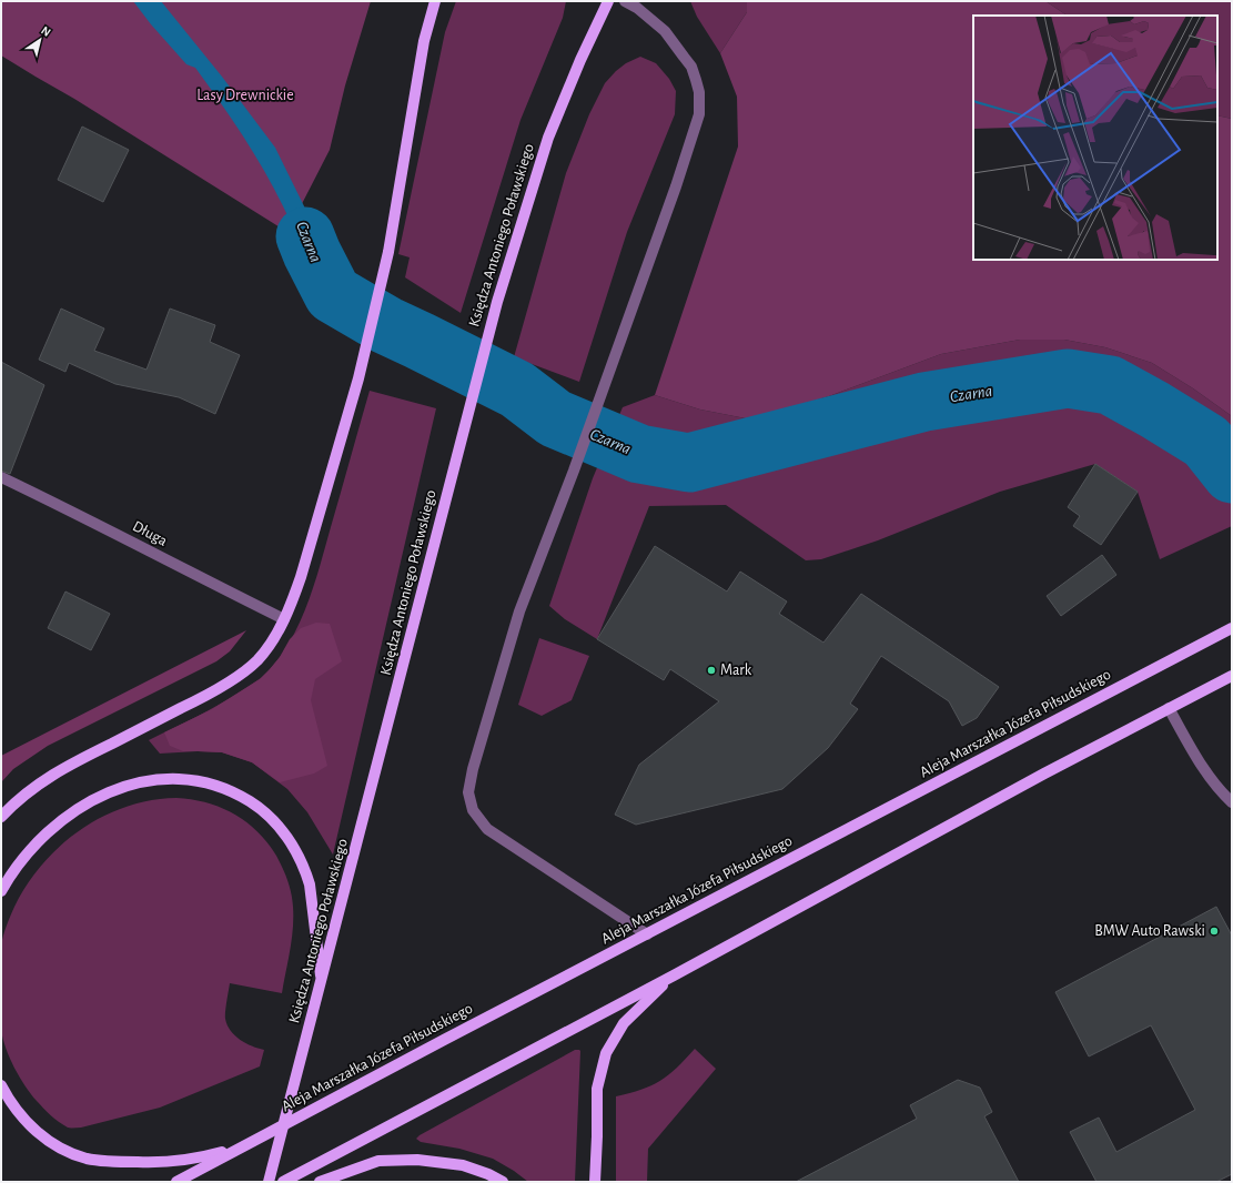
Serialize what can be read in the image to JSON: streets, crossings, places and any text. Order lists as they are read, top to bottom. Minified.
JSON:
{"streets":{"main road":["Księdza Antoniego Poławskiego","Aleja Marszałka Józefa Piłsudskiego"],"street":["Długa"]},"water":["Czarna"],"parks":["Lasy Drewnickie"],"places":["Mark","BMW Auto Rawski"],"north":"top right"}
